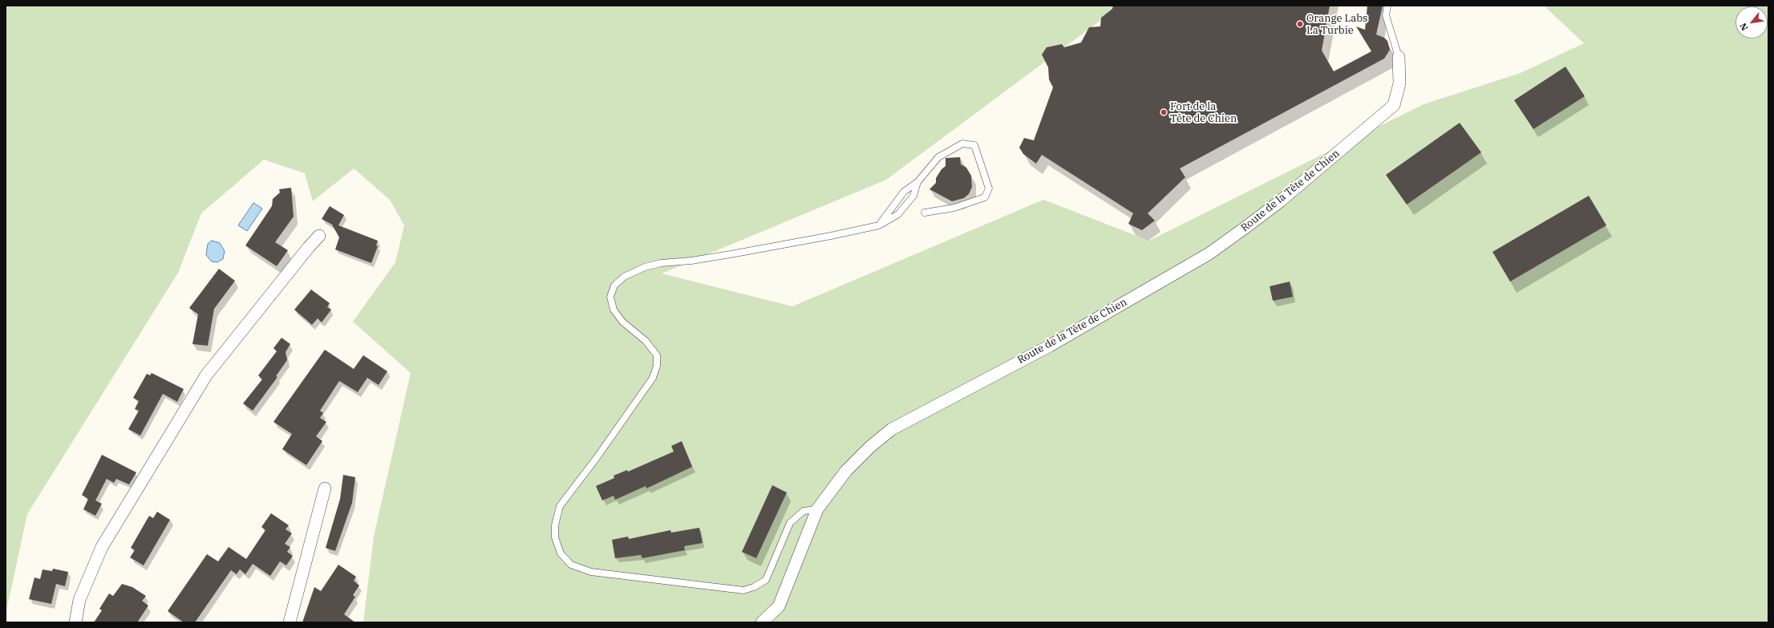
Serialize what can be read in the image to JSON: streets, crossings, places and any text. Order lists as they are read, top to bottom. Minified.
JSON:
{"streets":{"street":["Route de la Tête de Chien"]},"places":["Orange Labs La Turbie","Fort de la Tête de Chien"],"north":"bottom left"}
